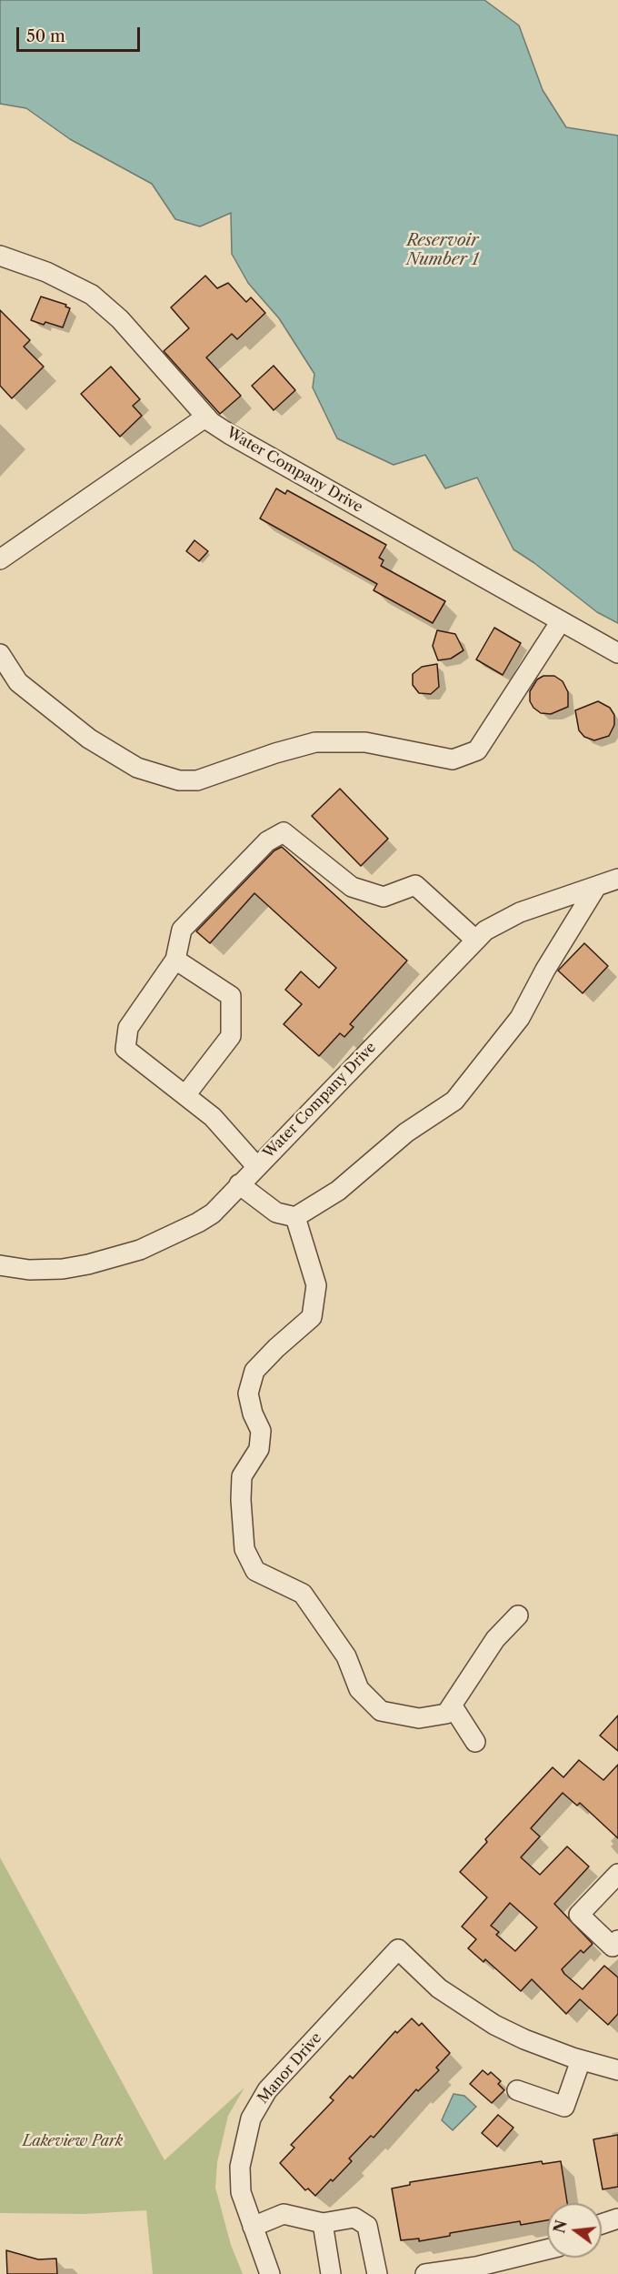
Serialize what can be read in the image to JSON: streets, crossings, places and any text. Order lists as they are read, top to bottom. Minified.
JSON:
{"streets":{"street":["Water Company Drive","Manor Drive"]},"water":["Reservoir Number 1"],"parks":["Lakeview Park"],"scale_bar":"50 m","north":"left"}
